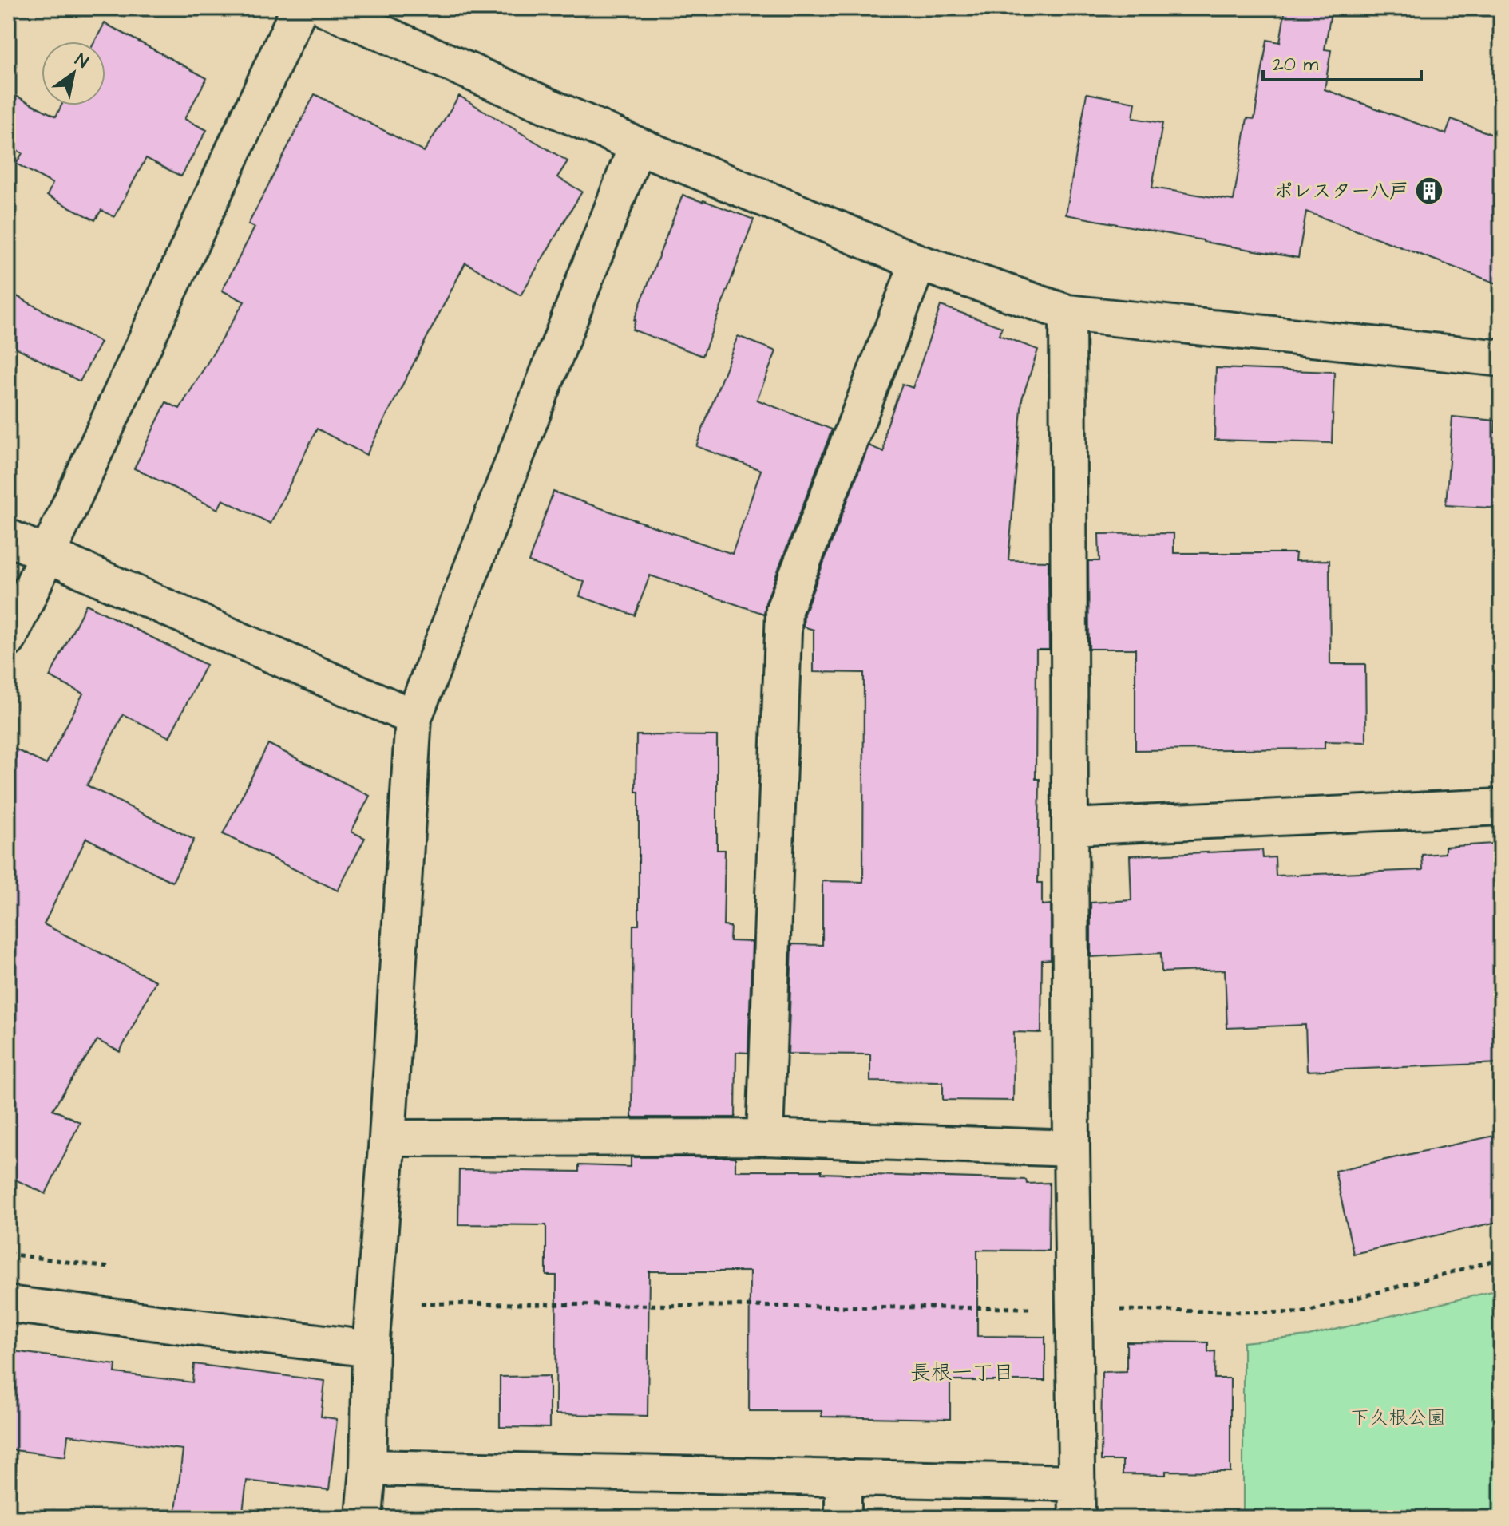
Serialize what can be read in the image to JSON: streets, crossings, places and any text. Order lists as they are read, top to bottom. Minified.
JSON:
{"districts":["長根一丁目"],"parks":["下久根公園"],"places":{"building":["ポレスター八戸"]},"scale_bar":"20 m","north":"top right"}
